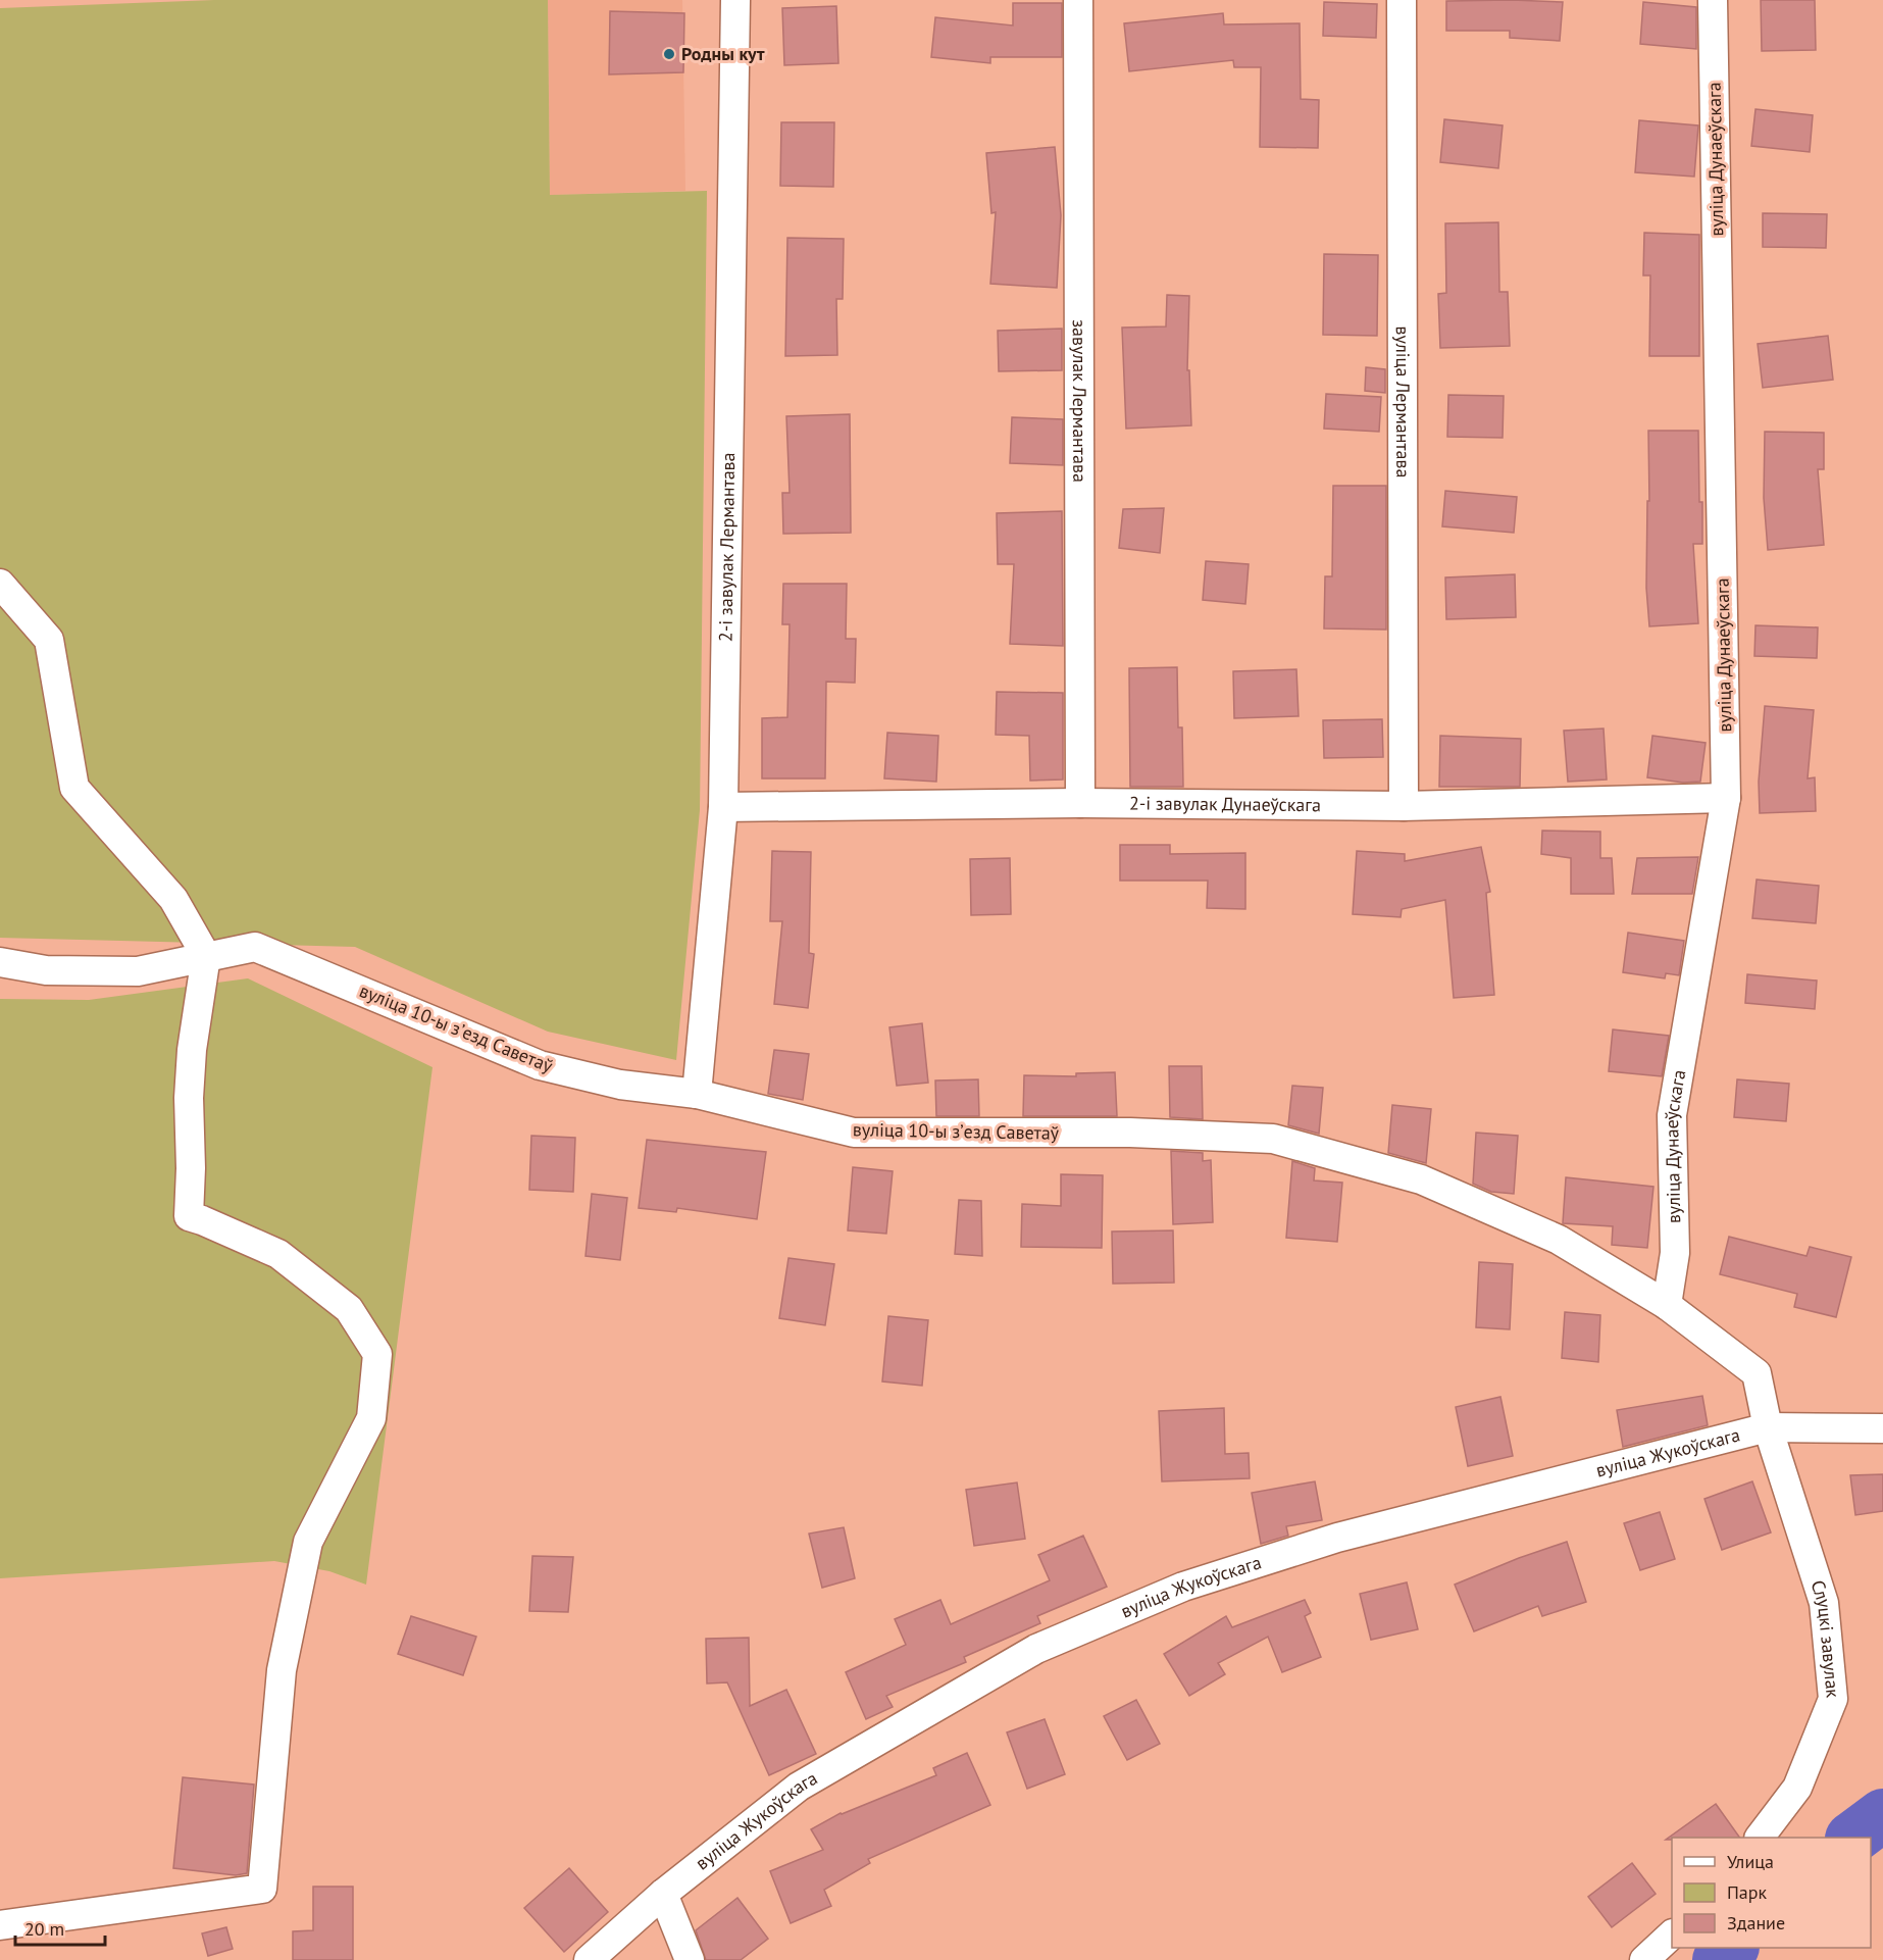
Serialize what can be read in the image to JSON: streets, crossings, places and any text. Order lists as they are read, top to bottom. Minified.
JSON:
{"streets":{"street":["вуліца Дунаеўскага","завулак Лермантава","вуліца Лермантава","2-і завулак Лермантава","2-і завулак Дунаеўскага","вуліца 10-ы зʼезд Саветаў","вуліца Жукоўскага","Слуцкі завулак"]},"crossings":[["вуліца Дунаеўскага","2-і завулак Дунаеўскага"],["вуліца Дунаеўскага","вуліца 10-ы зʼезд Саветаў"],["завулак Лермантава","2-і завулак Дунаеўскага"],["вуліца Лермантава","2-і завулак Дунаеўскага"],["2-і завулак Лермантава","2-і завулак Дунаеўскага"],["2-і завулак Лермантава","вуліца 10-ы зʼезд Саветаў"],["вуліца 10-ы зʼезд Саветаў","вуліца Жукоўскага"],["вуліца 10-ы зʼезд Саветаў","Слуцкі завулак"],["вуліца Жукоўскага","Слуцкі завулак"]],"places":["Родны кут"],"legend":["Улица","Парк","Здание"],"scale_bar":"20 m"}
